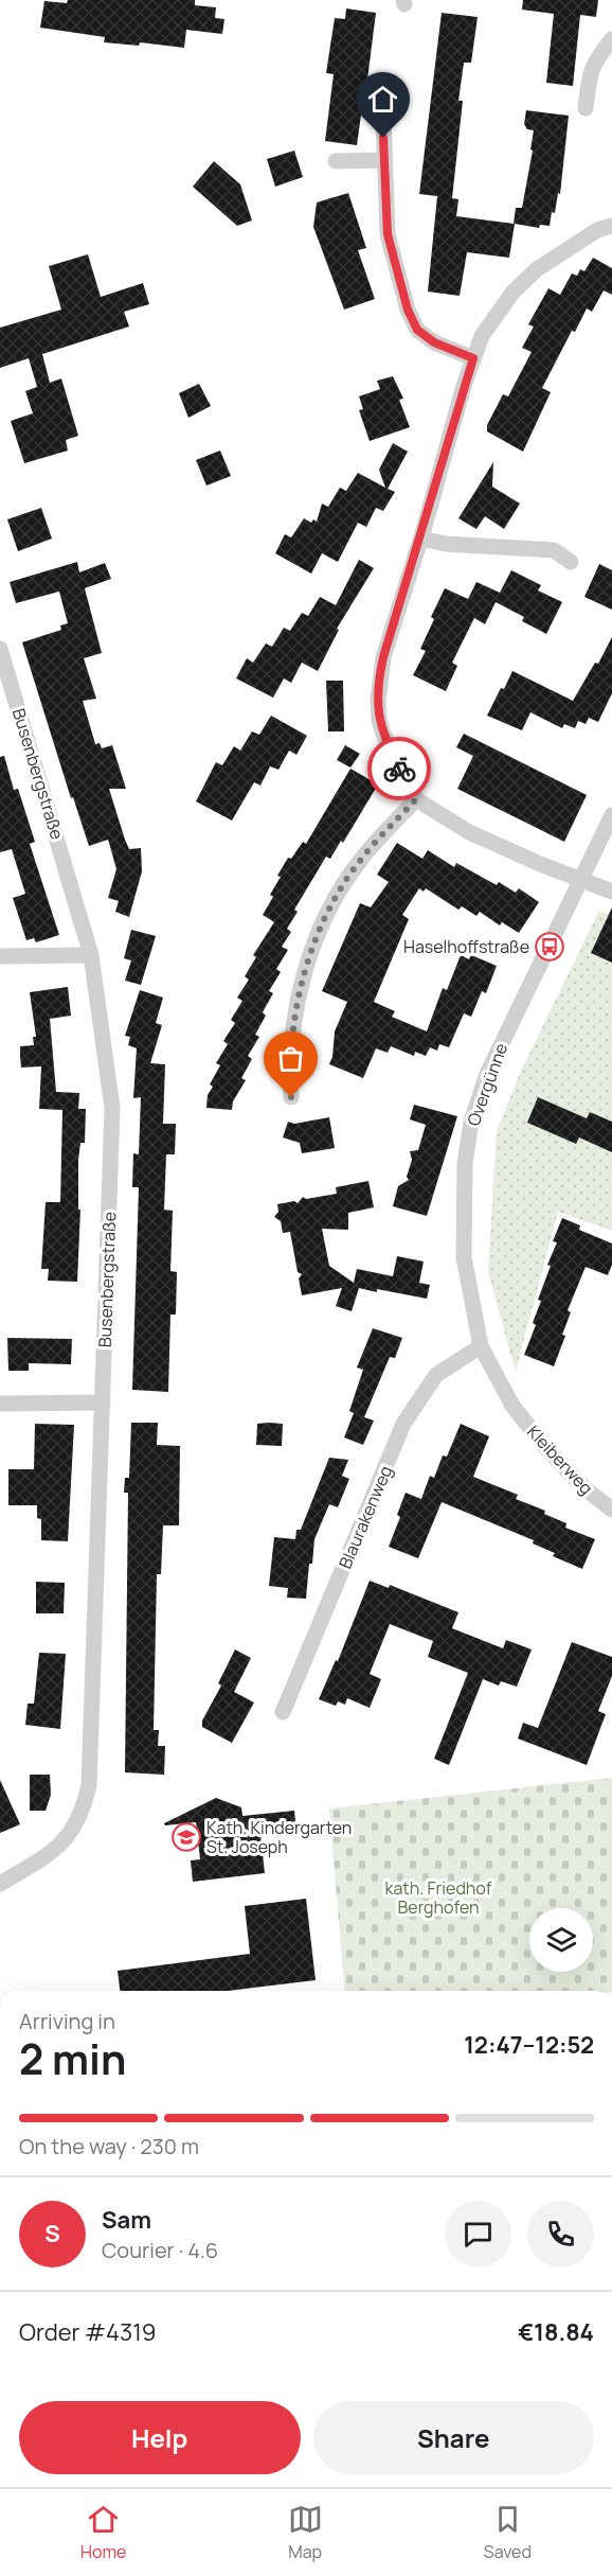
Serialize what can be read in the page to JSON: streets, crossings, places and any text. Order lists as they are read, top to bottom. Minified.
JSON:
{"streets":{"street":["Busenbergstraße","Overgünne","Kleiberweg","Blaurakenweg"]},"crossings":[["Overgünne","Kleiberweg"],["Overgünne","Blaurakenweg"]],"parks":["kath. Friedhof Berghofen"],"places":{"bus stop":["Haselhoffstraße"],"school or university":["Kath. Kindergarten St. Joseph"]},"page":{"heading":["2 min","Arriving in","12:47–12:52"],"panel":["Sam","Courier · 4.6","Order #4319","€18.84"],"bar":"On the way · 230 m","round":"S","buttons":["Help","Share"],"tabs":["Home","Map","Saved"]}}
